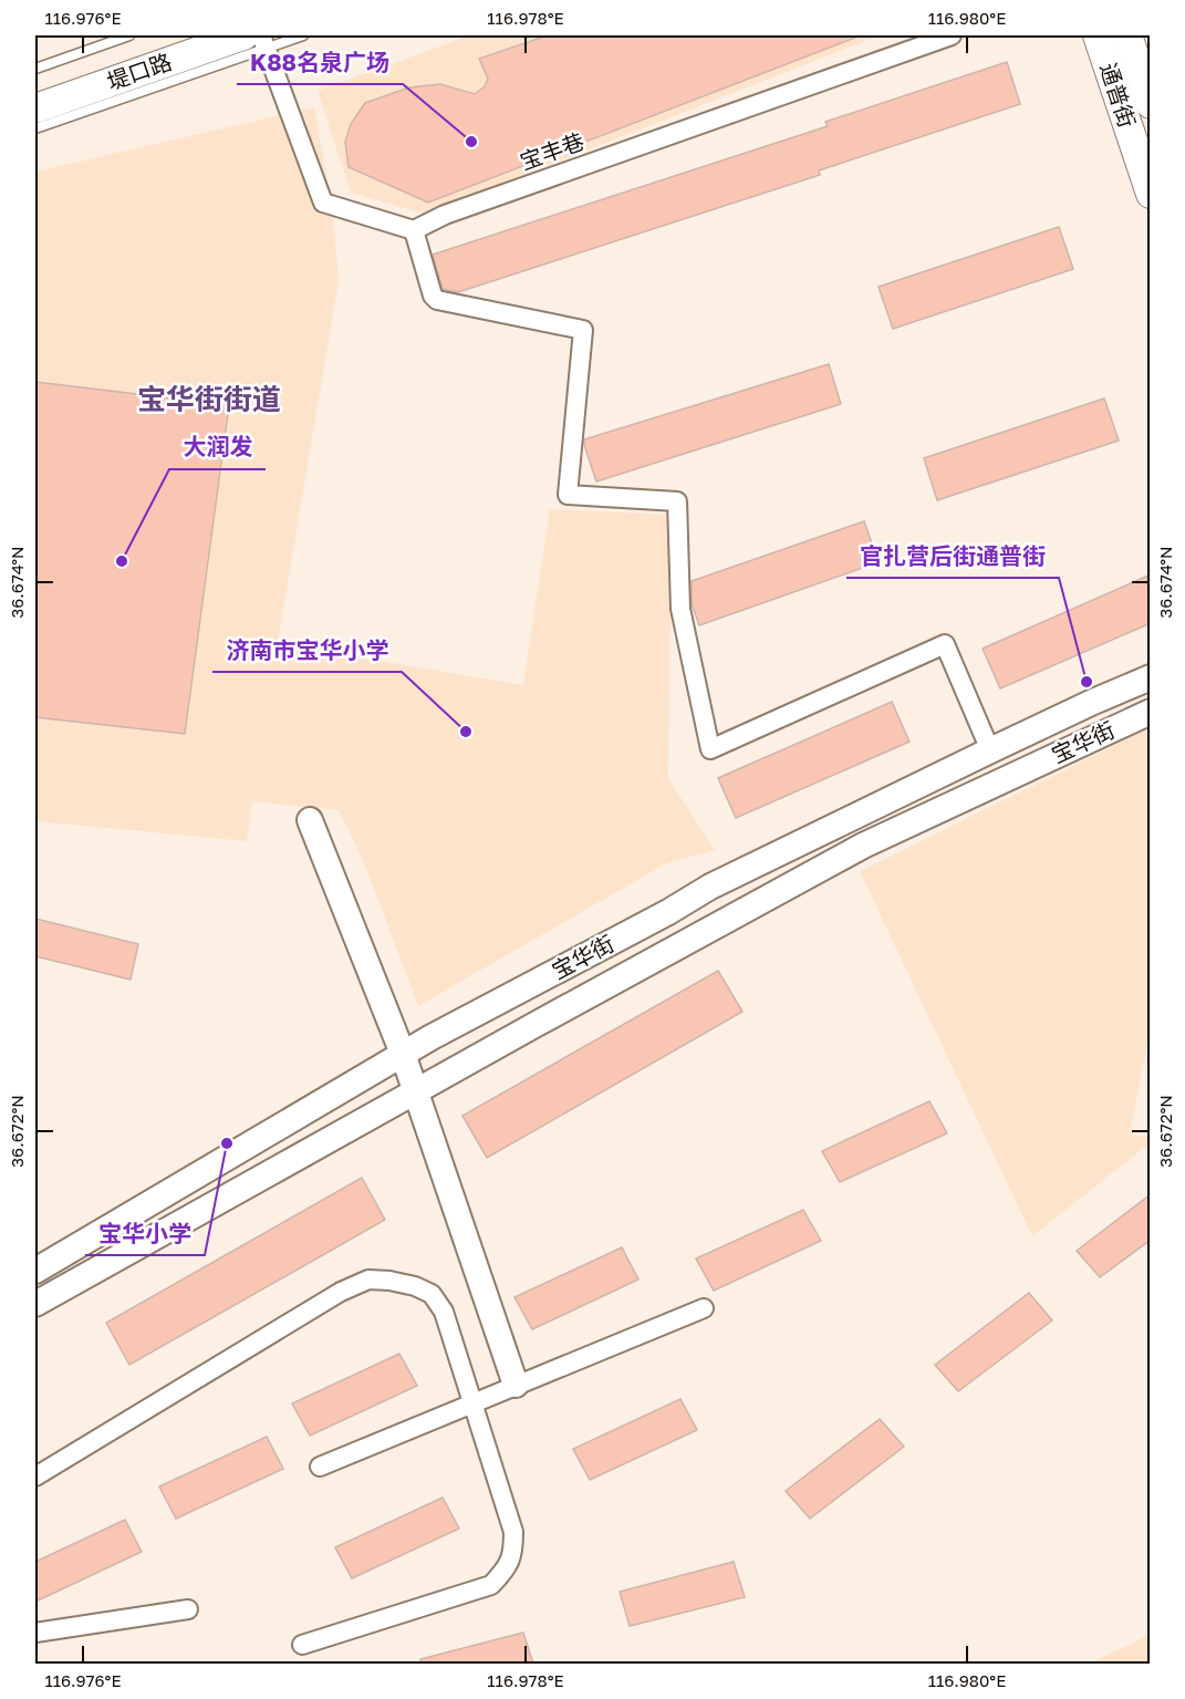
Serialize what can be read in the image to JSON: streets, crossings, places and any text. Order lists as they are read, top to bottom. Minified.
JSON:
{"streets":{"main road":["堤口路","通普街","宝华街"],"street":["宝丰巷"]},"districts":["宝华街街道"],"places":["K88名泉广场","大润发","官扎营后街通普街","济南市宝华小学","宝华小学"],"coordinates":["116.976°E","116.978°E","116.980°E","36.674°N","36.672°N"]}
